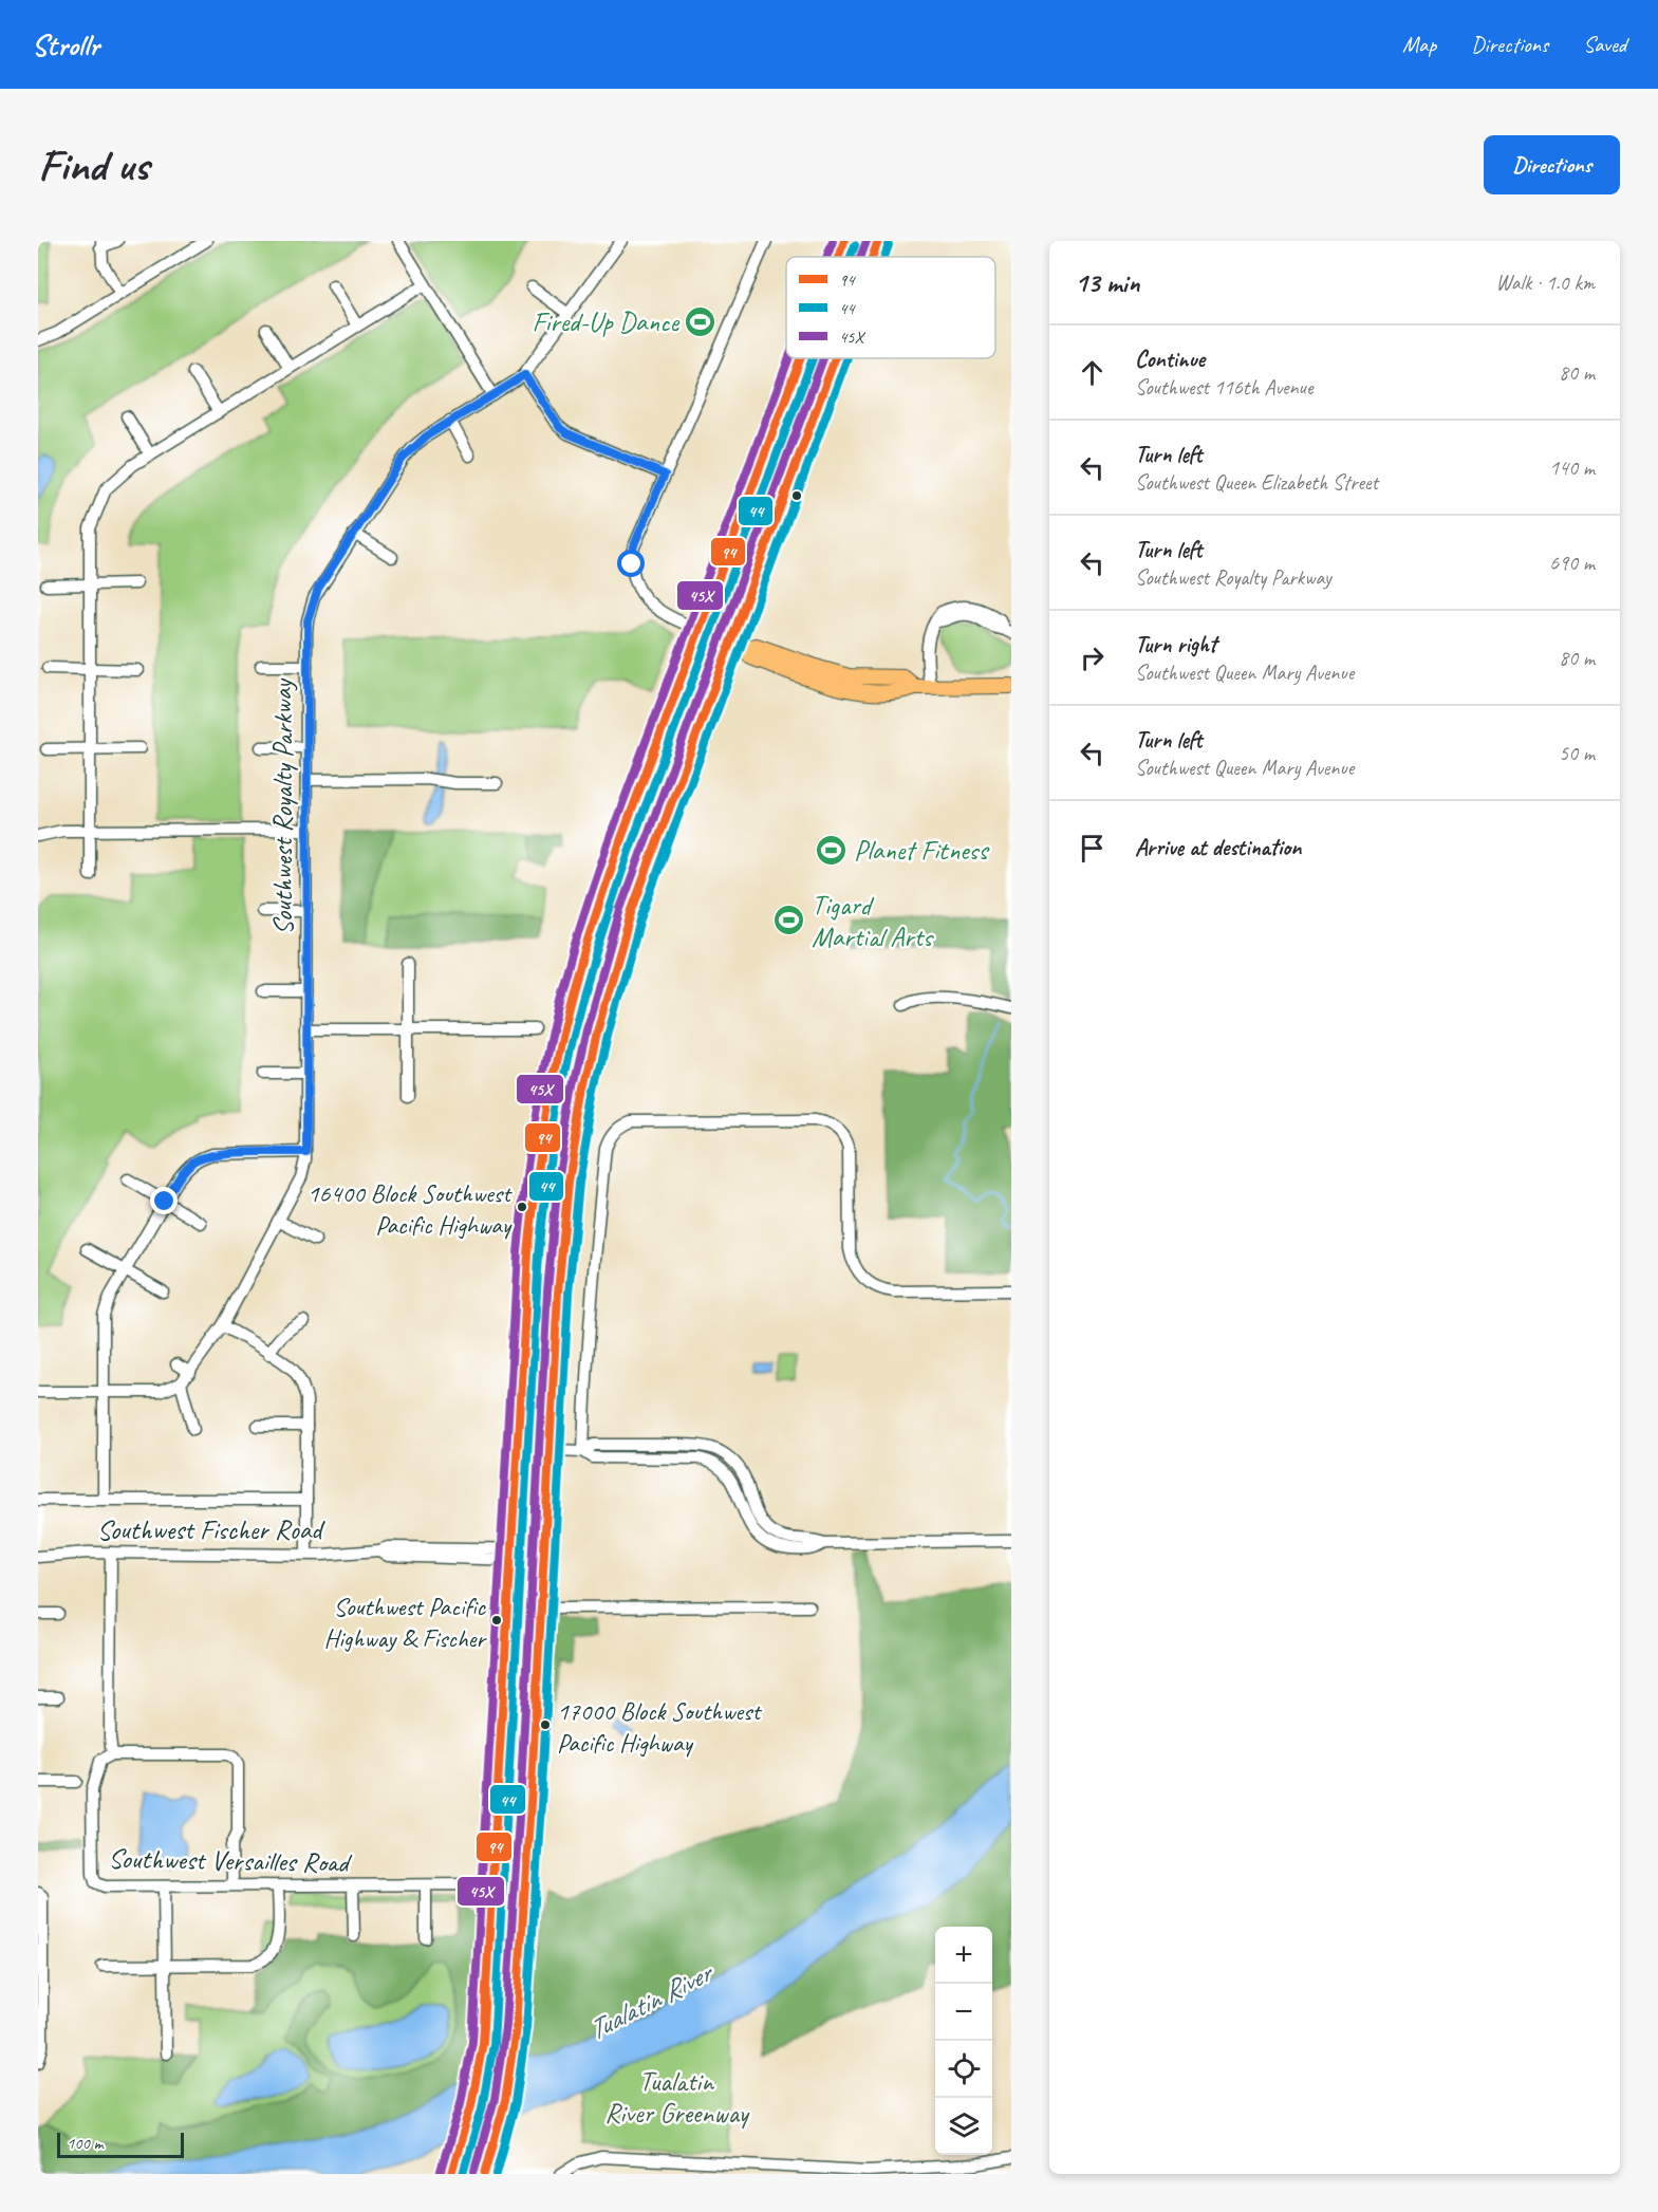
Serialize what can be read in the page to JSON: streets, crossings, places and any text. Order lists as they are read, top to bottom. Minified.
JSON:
{"streets":{"street":["Southwest Royalty Parkway","Southwest Fischer Road","Southwest Versailles Road"]},"water":["Tualatin River"],"parks":["Tualatin River Greenway"],"places":{"sports":["Fired-Up Dance","Planet Fitness","Tigard Martial Arts"],"other":["16400 Block Southwest Pacific Highway","Southwest Pacific Highway & Fischer","17000 Block Southwest Pacific Highway"]},"lines":["transit line 94","transit line 45X","transit line 44"],"legend":["94","44","45X"],"scale_bar":"100 m","page":{"header":"Strollr","nav":["Map","Directions","Saved"],"buttons":"Directions","title":"Find us","heading":["13 min","Walk · 1.0 km"],"list":[["Continue","Southwest 116th Avenue","80 m"],["Turn left","Southwest Queen Elizabeth Street","140 m"],["Turn left","Southwest Royalty Parkway","690 m"],["Turn right","Southwest Queen Mary Avenue","80 m"],["Turn left","Southwest Queen Mary Avenue","50 m"],"Arrive at destination"],"map_buttons":["+","−"],"scale":"100 m"}}
